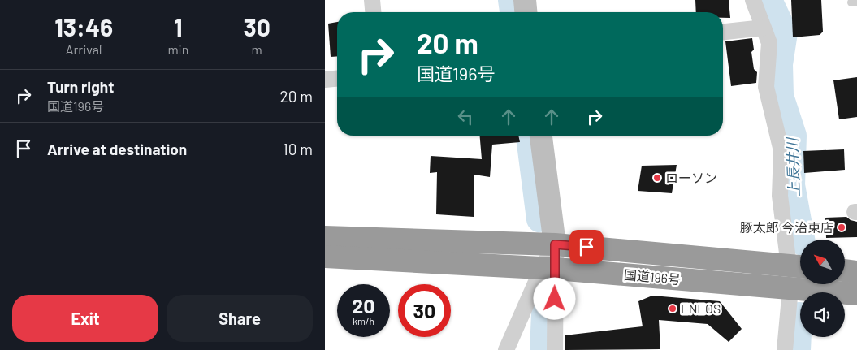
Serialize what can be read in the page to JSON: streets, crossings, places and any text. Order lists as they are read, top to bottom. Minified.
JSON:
{"streets":{"highway":["国道196号"]},"water":["上長井川"],"places":["ローソン","豚太郎 今治東店","ENEOS"],"north":"top left","page":{"eta":["13:46","Arrival","1","min","30","m"],"turn":["20 m","国道196号"],"list":[{"name":"Turn right","note":"国道196号","value":"20 m"},{"name":"Arrive at destination","value":"10 m"}],"speed":"20 km/h","limit":"30","buttons":["Exit","Share"]}}
